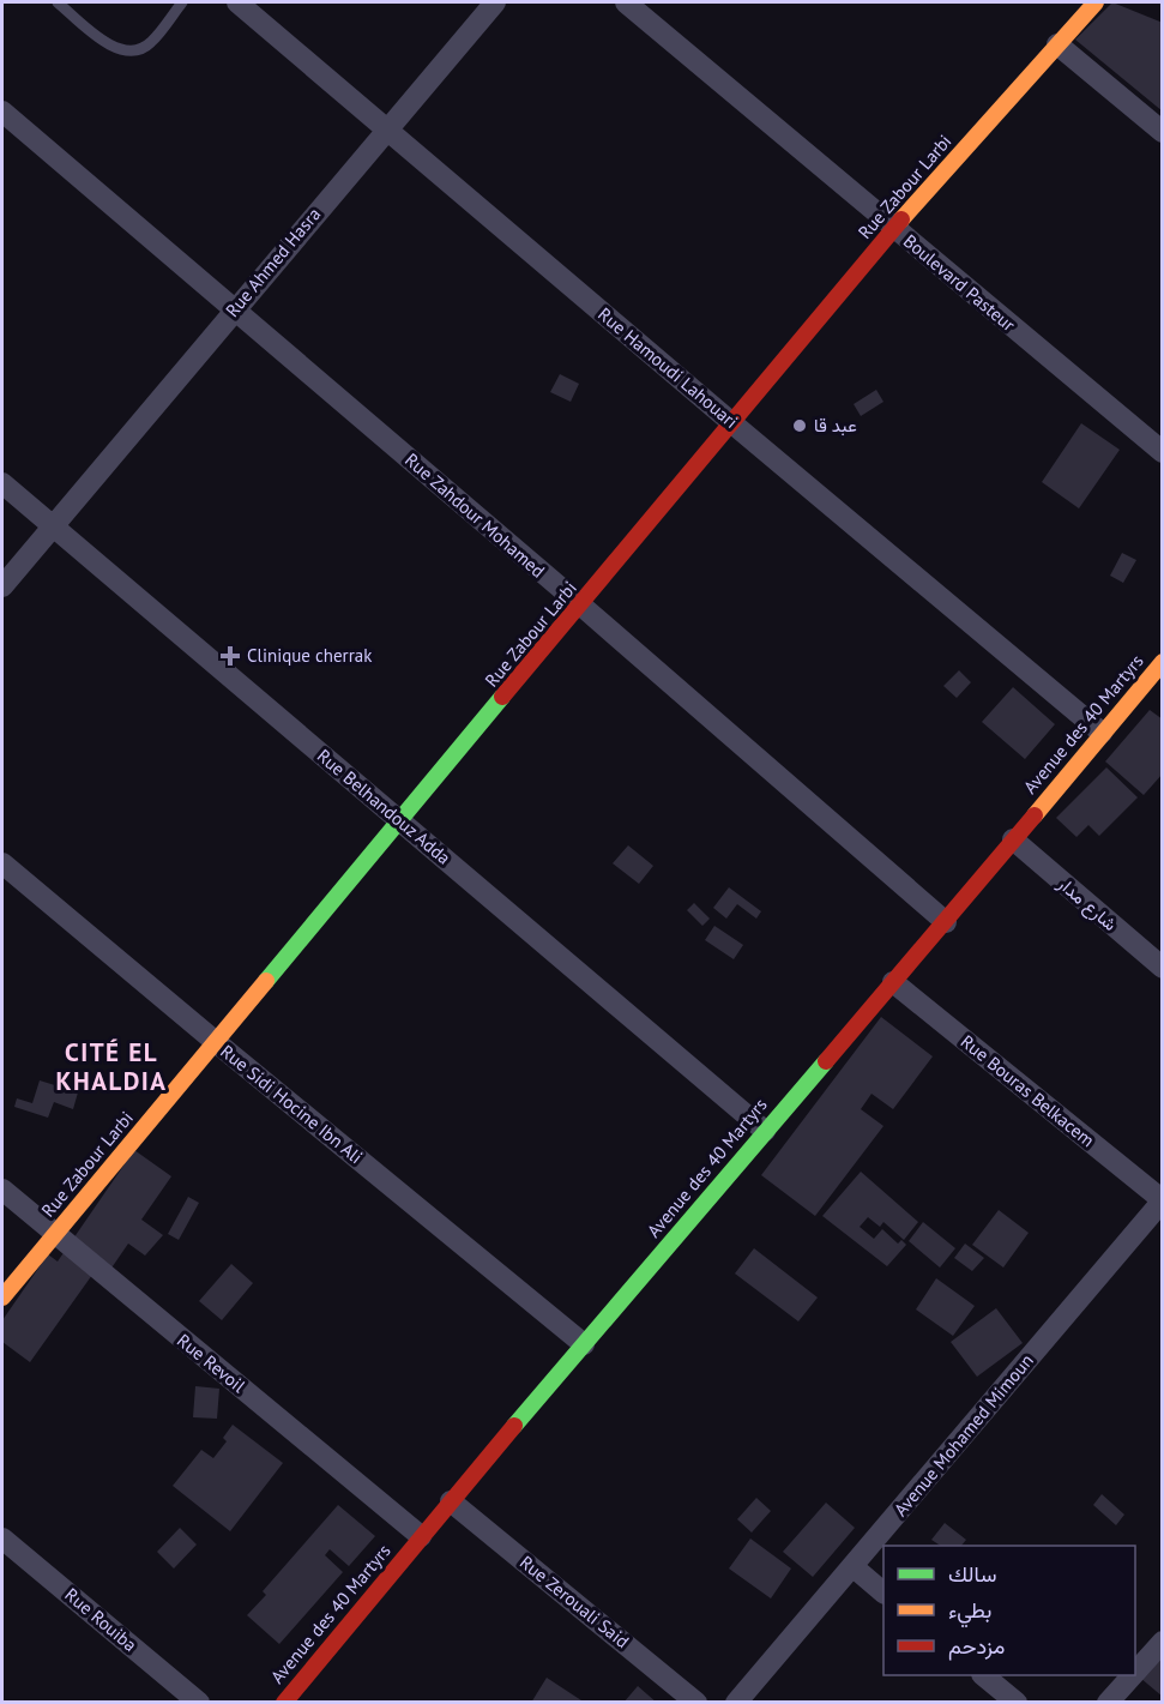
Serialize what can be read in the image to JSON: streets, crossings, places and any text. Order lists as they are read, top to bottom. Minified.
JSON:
{"streets":{"street":["Rue Zabour Larbi","Rue Ahmed Hasra","Boulevard Pasteur","Rue Hamoudi Lahouari","Rue Zahdour Mohamed","Avenue des 40 Martyrs","Rue Belhandouz Adda","شارع مدار","Rue Bouras Belkacem","Rue Sidi Hocine Ibn Ali","Rue Revoil","Avenue Mohamed Mimoun","Rue Zerouali Said","Rue Rouiba"]},"crossings":[["Rue Zabour Larbi","Boulevard Pasteur"],["Rue Zabour Larbi","Rue Hamoudi Lahouari"],["Rue Zabour Larbi","Rue Zahdour Mohamed"],["Rue Zabour Larbi","Rue Belhandouz Adda"],["Rue Zabour Larbi","Rue Sidi Hocine Ibn Ali"],["Rue Zabour Larbi","Rue Revoil"],["Rue Ahmed Hasra","Rue Hamoudi Lahouari"],["Rue Ahmed Hasra","Rue Zahdour Mohamed"],["Rue Ahmed Hasra","Rue Belhandouz Adda"],["Rue Hamoudi Lahouari","Avenue des 40 Martyrs"],["Rue Zahdour Mohamed","Avenue des 40 Martyrs"],["Avenue des 40 Martyrs","Rue Belhandouz Adda"],["Avenue des 40 Martyrs","شارع مدار"],["Avenue des 40 Martyrs","Rue Bouras Belkacem"],["Avenue des 40 Martyrs","Rue Sidi Hocine Ibn Ali"],["Avenue des 40 Martyrs","Rue Revoil"],["Avenue des 40 Martyrs","Rue Zerouali Said"],["Rue Bouras Belkacem","Avenue Mohamed Mimoun"]],"districts":["CITÉ EL KHALDIA"],"places":{"other":["عبد قا"],"health":["Clinique cherrak"]},"legend":["سالك","بطيء","مزدحم"]}
